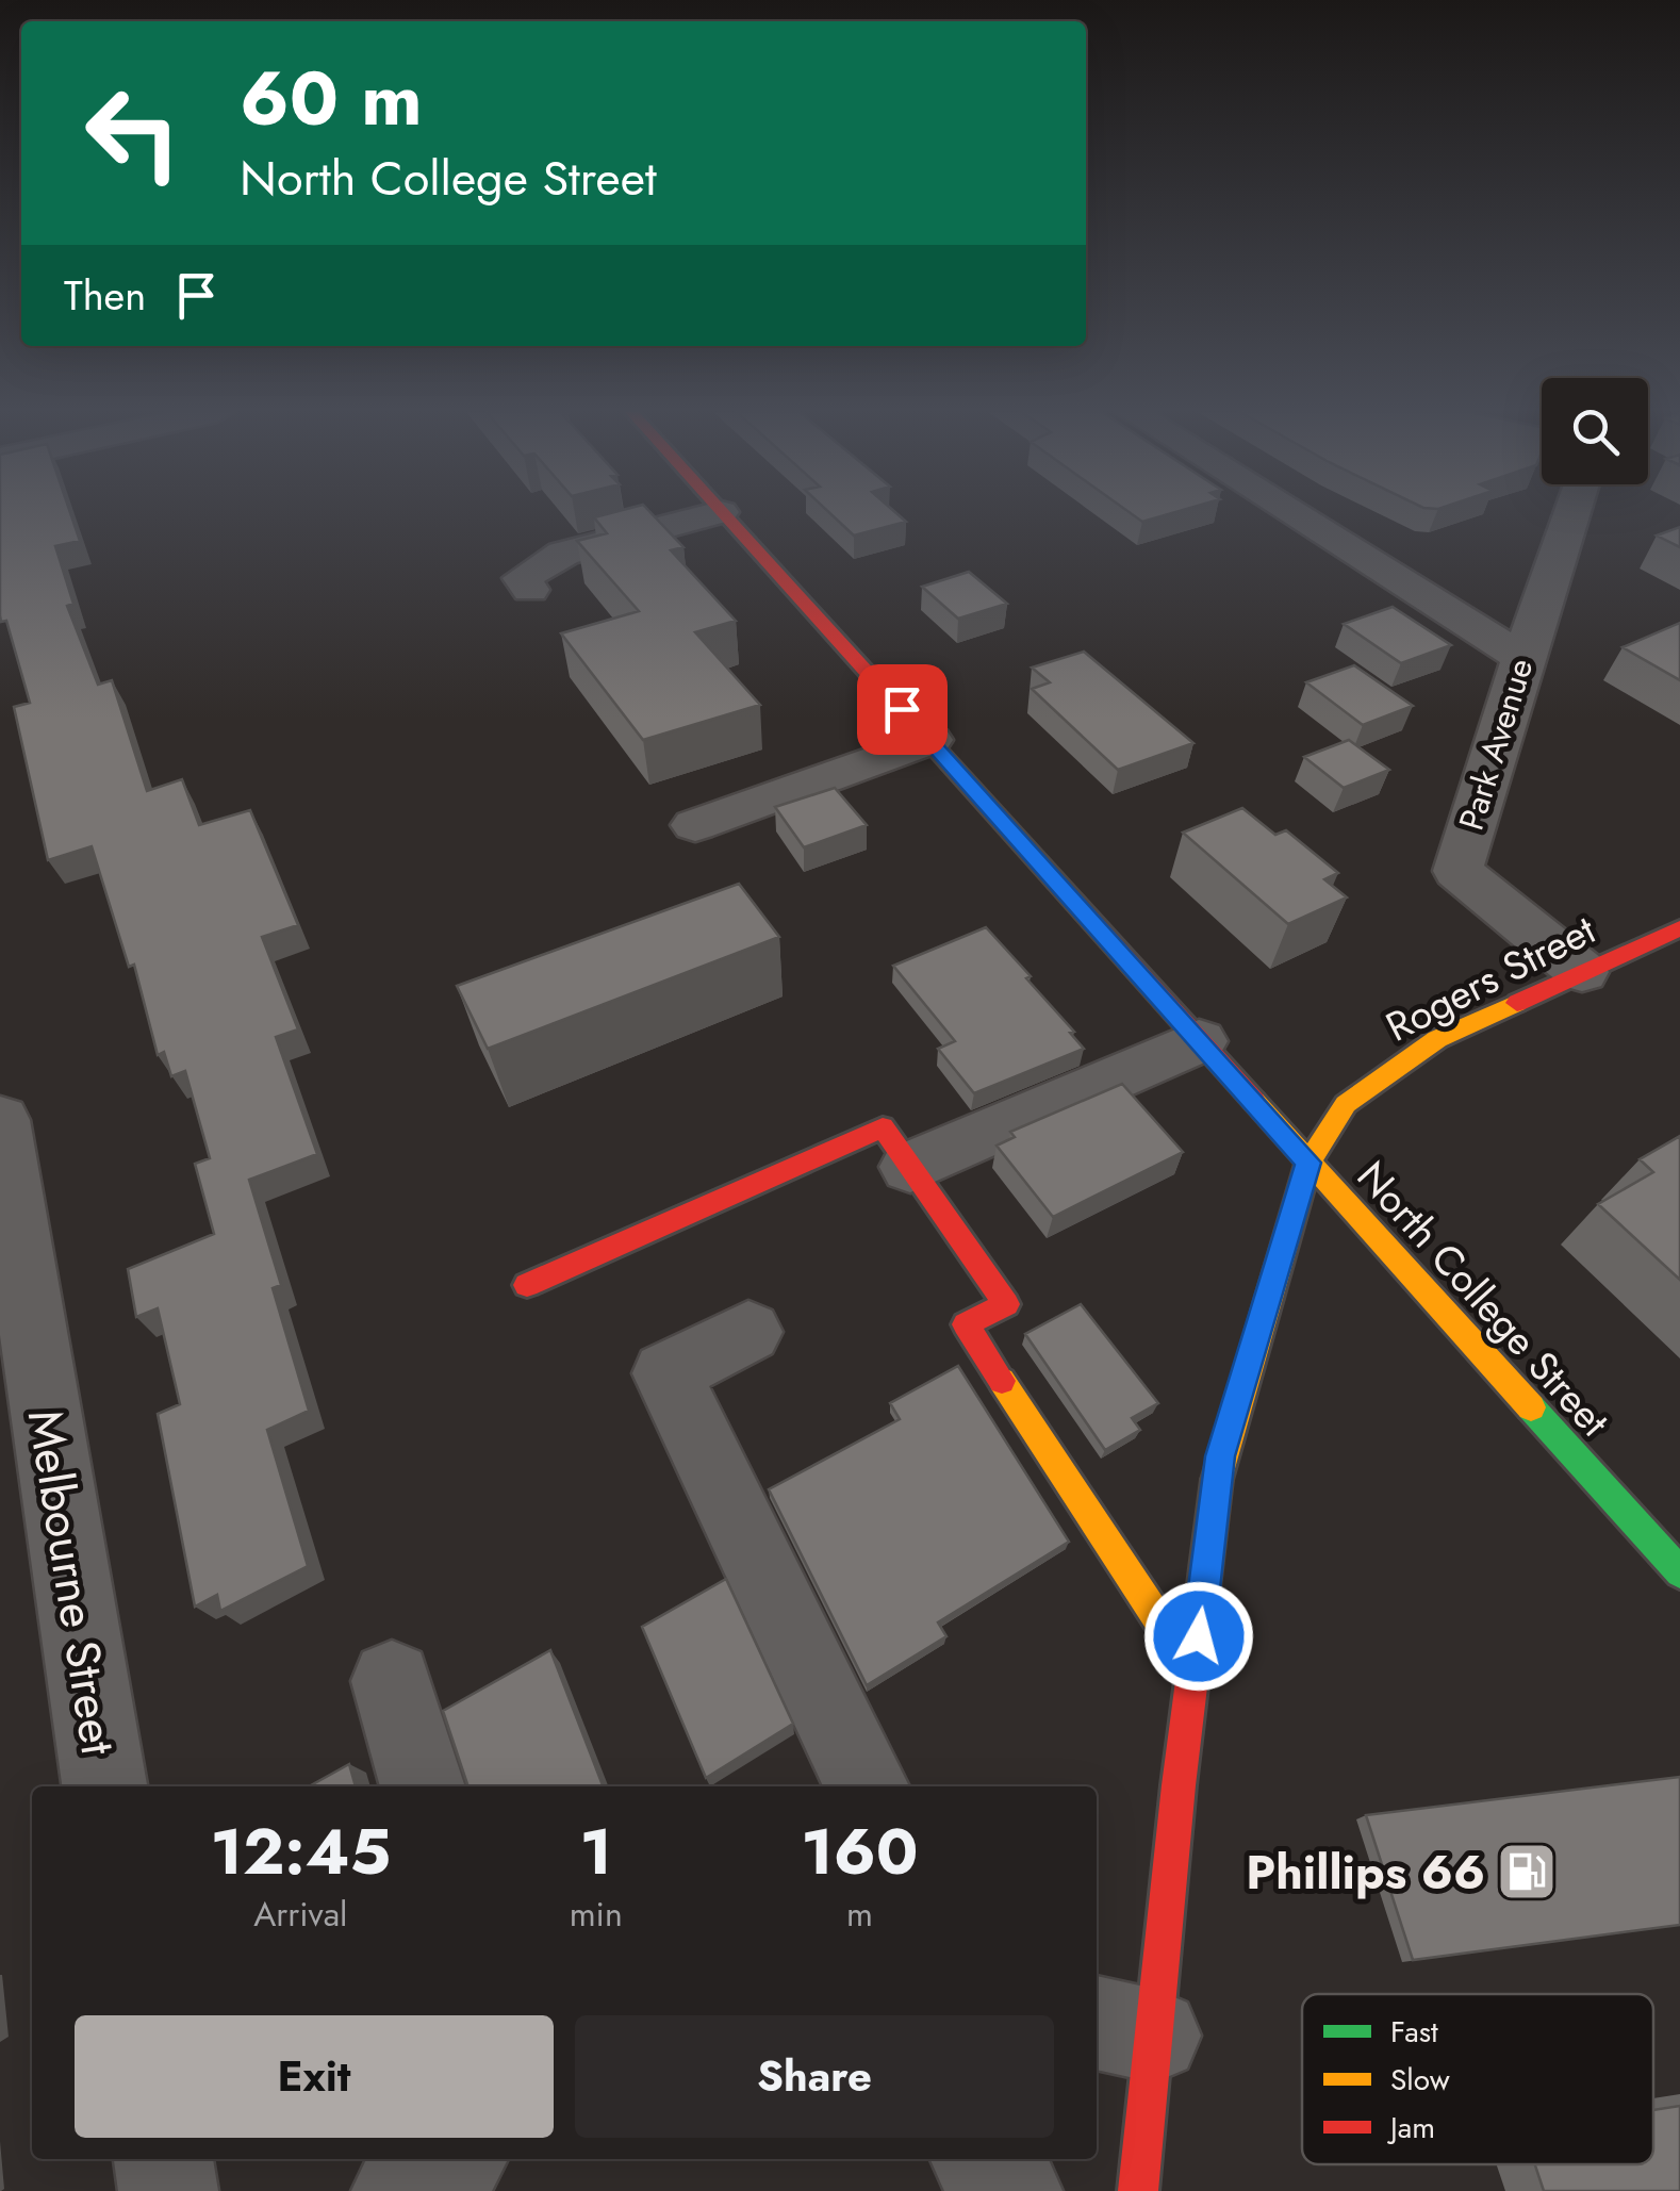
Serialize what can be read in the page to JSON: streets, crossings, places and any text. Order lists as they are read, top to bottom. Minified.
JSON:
{"streets":{"main road":["Rogers Street","North College Street"],"street":["Park Avenue","Melbourne Street"]},"crossings":[["Park Avenue","Rogers Street"],["Rogers Street","North College Street"]],"places":{"fuel station":["Phillips 66"]},"legend":["Fast","Slow","Jam"],"page":{"turn":["60 m","North College Street"],"then":"Then","eta":["12:45","Arrival","1","min","160","m"],"buttons":["Exit","Share"]}}
